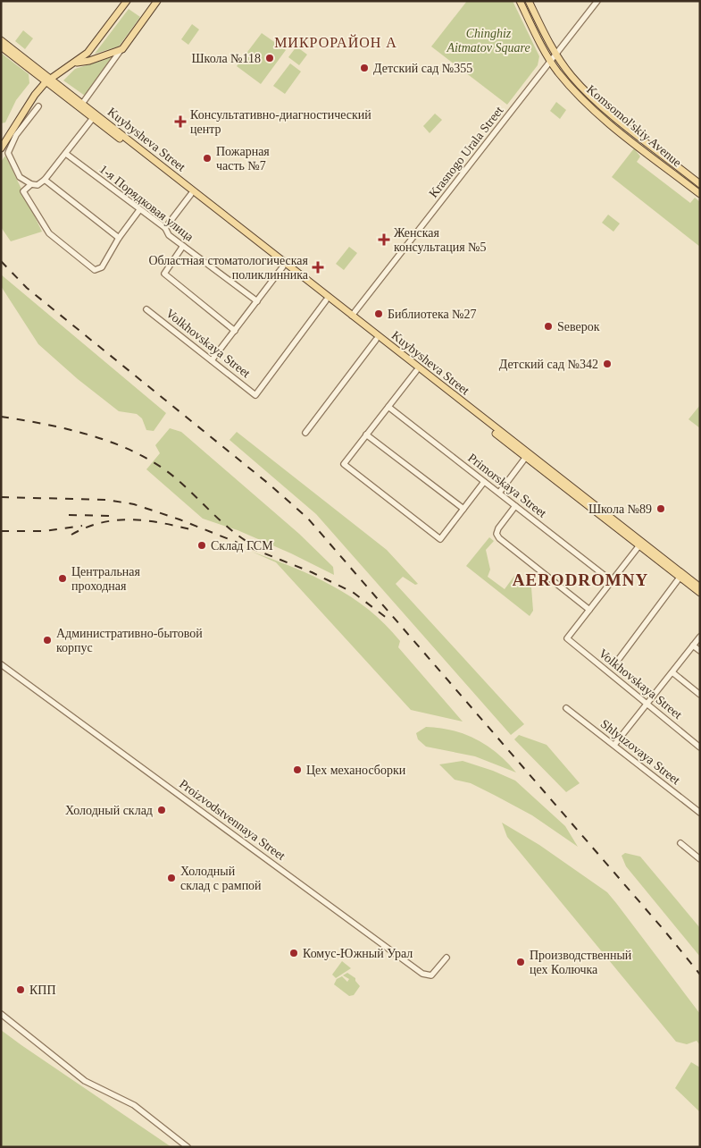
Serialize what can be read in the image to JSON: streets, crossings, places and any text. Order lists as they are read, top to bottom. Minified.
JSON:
{"streets":{"main road":["Komsomol'skiy Avenue","Kuybysheva Street"],"street":["Krasnogo Urala Street","1-я Порядковая улица","Volkhovskaya Street","Primorskaya Street","Shlyuzovaya Street","Proizvodstvennaya Street"]},"crossings":[["Komsomol'skiy Avenue","Krasnogo Urala Street"],["Kuybysheva Street","Krasnogo Urala Street"],["Kuybysheva Street","Volkhovskaya Street"]],"districts":["МИКРОРАЙОН А","AERODROMNY"],"parks":["Chinghiz Aitmatov Square"],"places":{"other":["Школа №118","Детский сад №355","Пожарная часть №7","Библиотека №27","Sеверок","Детский сад №342","Школа №89","Склад ГСМ","Центральная проходная","Административно-бытовой корпус","Цех механосборки","Холодный склад","Холодный склад с рампой","Комус-Южный Урал","Производственный цех Колючка","КПП"],"health":["Консультативно-диагностический центр","Женская консультация №5","Областная стоматологическая поликлинника"]}}
